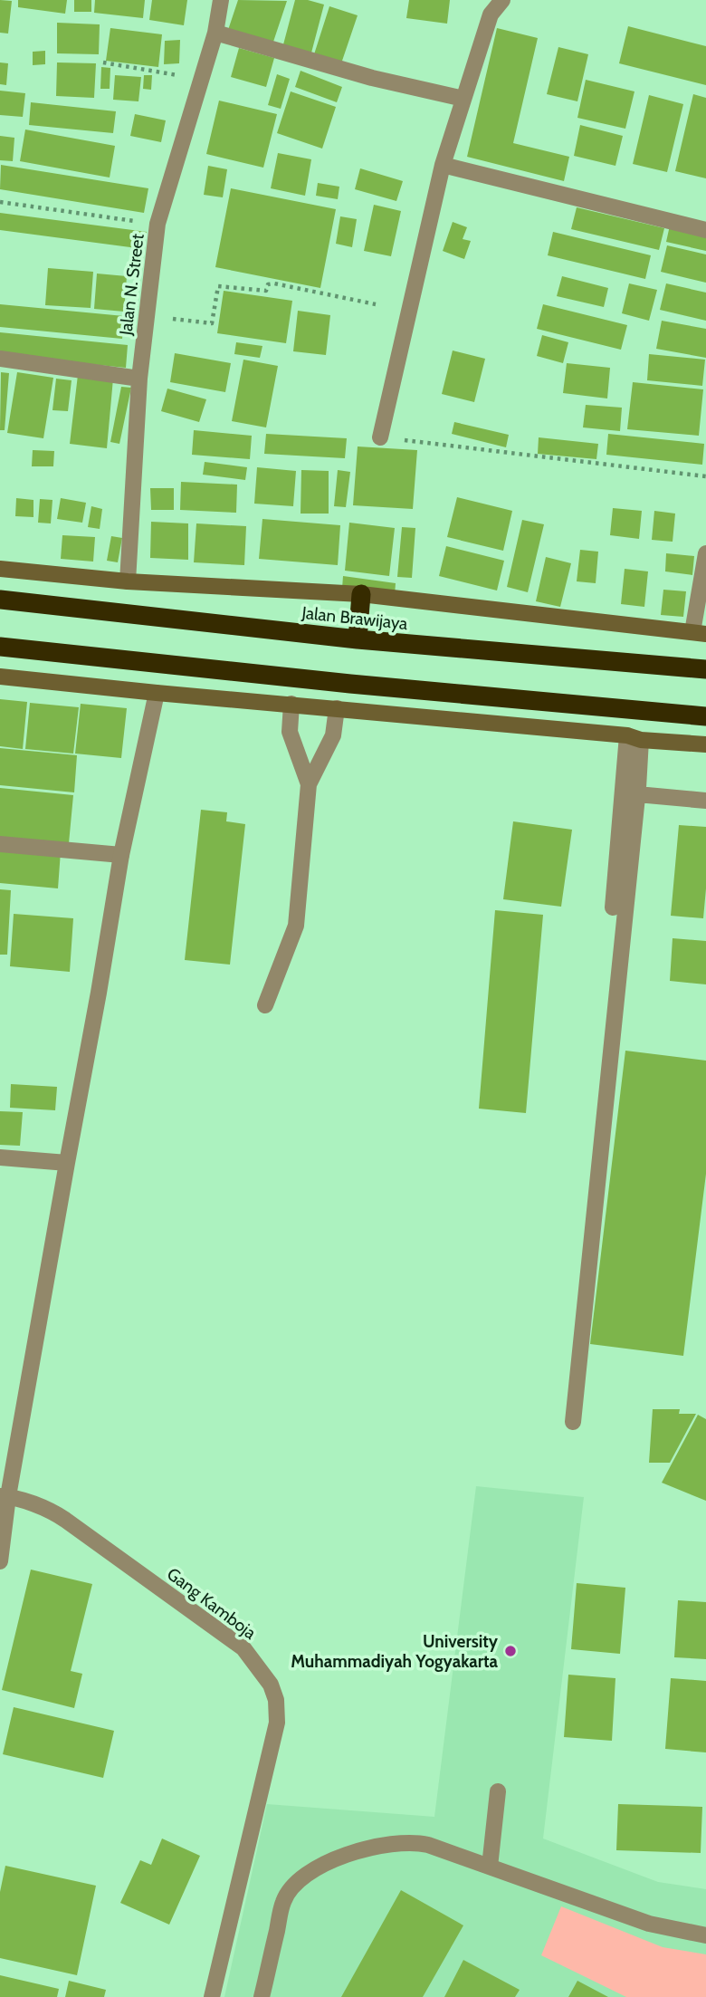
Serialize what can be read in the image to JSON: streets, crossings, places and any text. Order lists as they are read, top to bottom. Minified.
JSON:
{"streets":{"highway":["Jalan Brawijaya"],"street":["Jalan N. Street","Gang Kamboja"]},"places":["University Muhammadiyah Yogyakarta"]}
